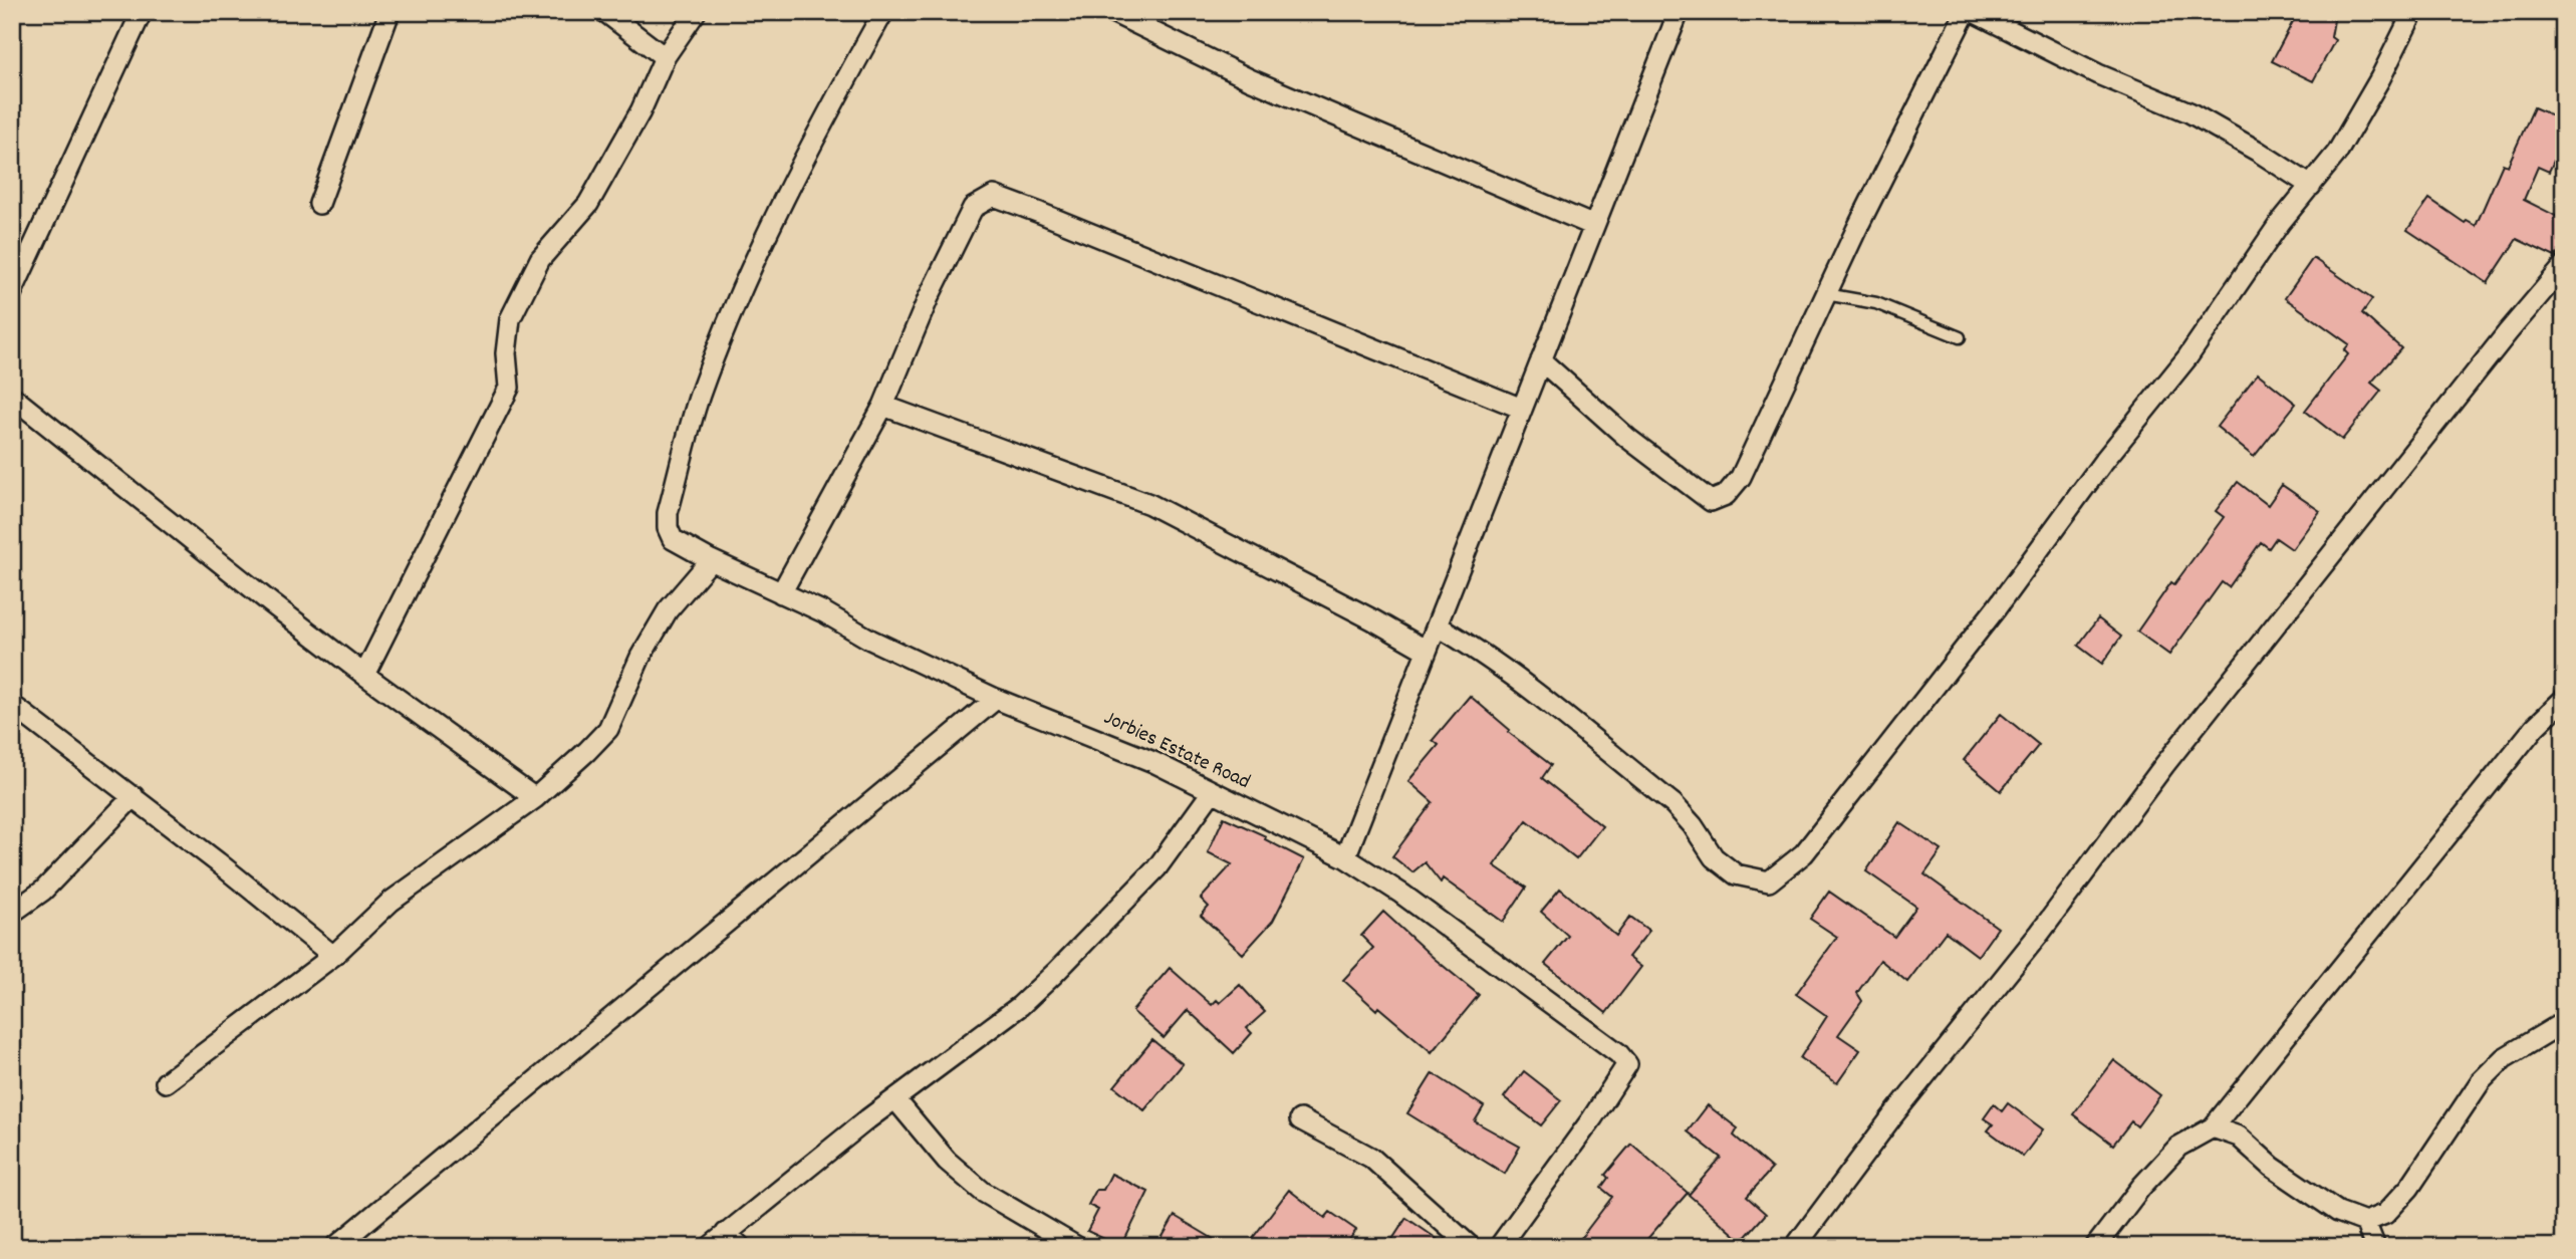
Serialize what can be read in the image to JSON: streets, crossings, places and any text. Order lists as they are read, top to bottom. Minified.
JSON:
{"streets":{"street":["Jorbies Estate Road"]}}
